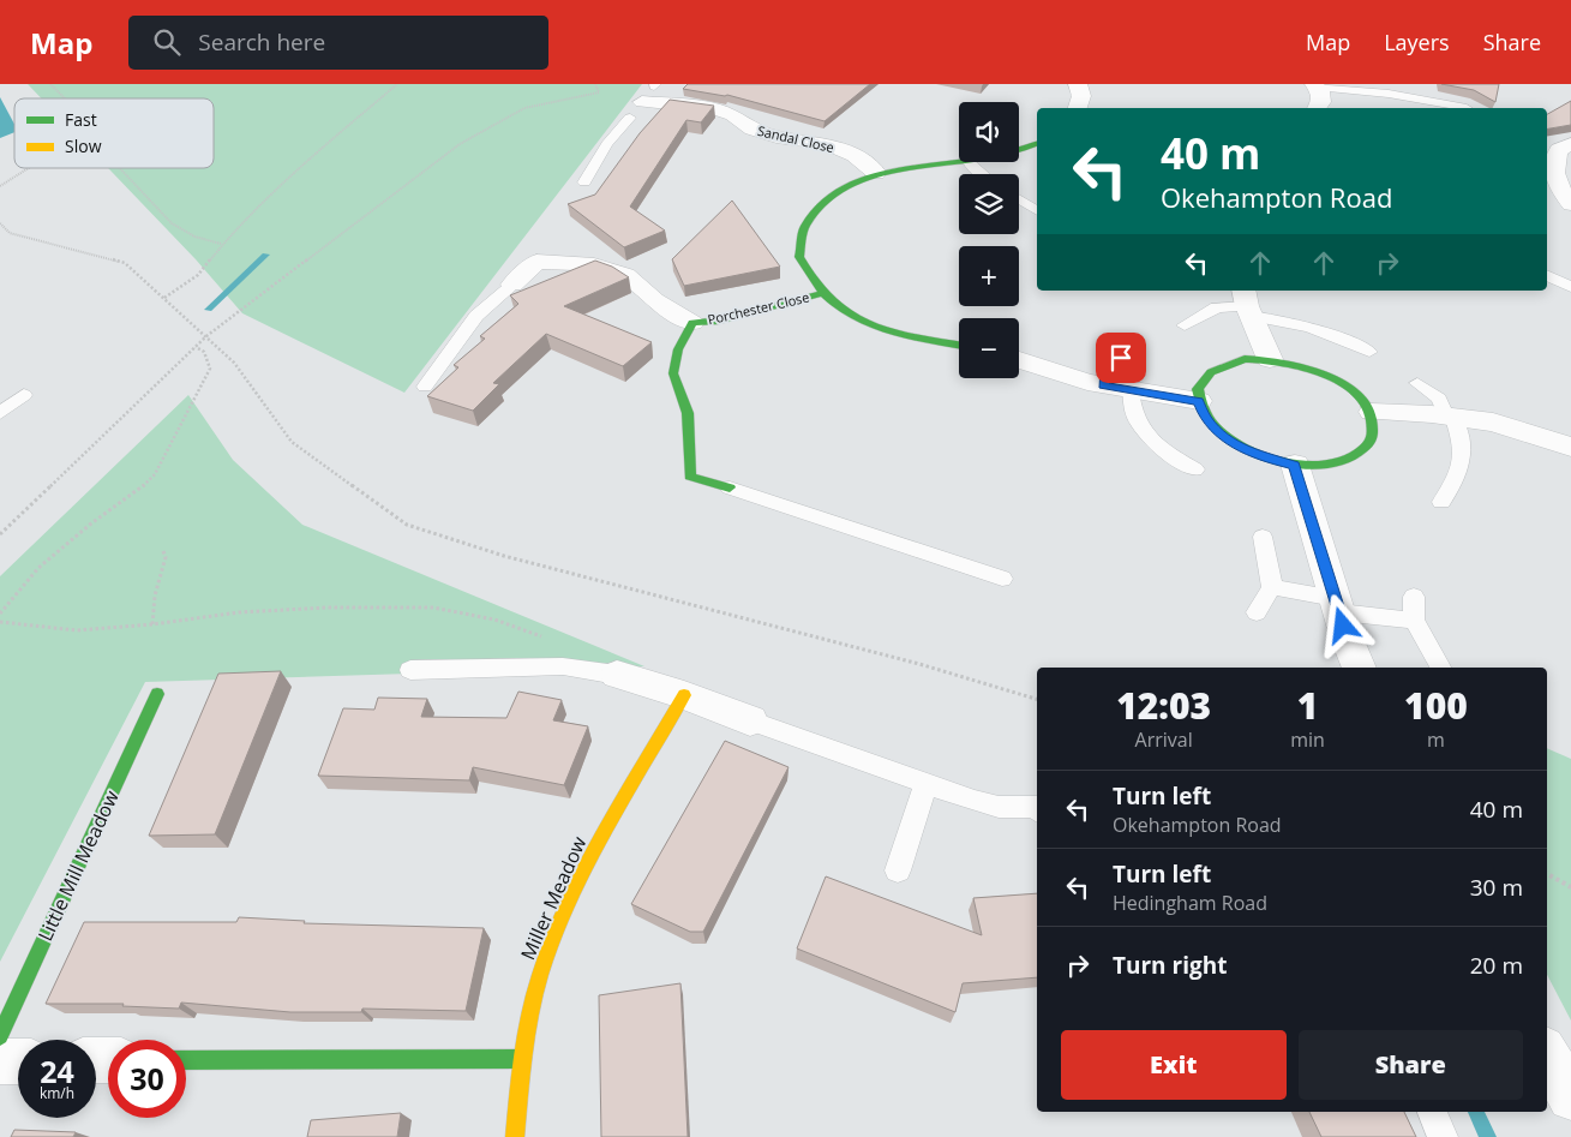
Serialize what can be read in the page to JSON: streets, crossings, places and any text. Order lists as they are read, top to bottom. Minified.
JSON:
{"streets":{"street":["Sandal Close","Porchester Close","Little Mill Meadow","Miller Meadow"]},"legend":["Fast","Slow"],"page":{"header":"Map","search":"Search here","nav":["Map","Layers","Share"],"map_buttons":["+","−"],"turn":["40 m","Okehampton Road"],"eta":["12:03","Arrival","1","min","100","m"],"list":[{"name":"Turn left","note":"Okehampton Road","value":"40 m"},{"name":"Turn left","note":"Hedingham Road","value":"30 m"},{"name":"Turn right","value":"20 m"}],"buttons":["Exit","Share"],"speed":"24 km/h","limit":"30"}}
